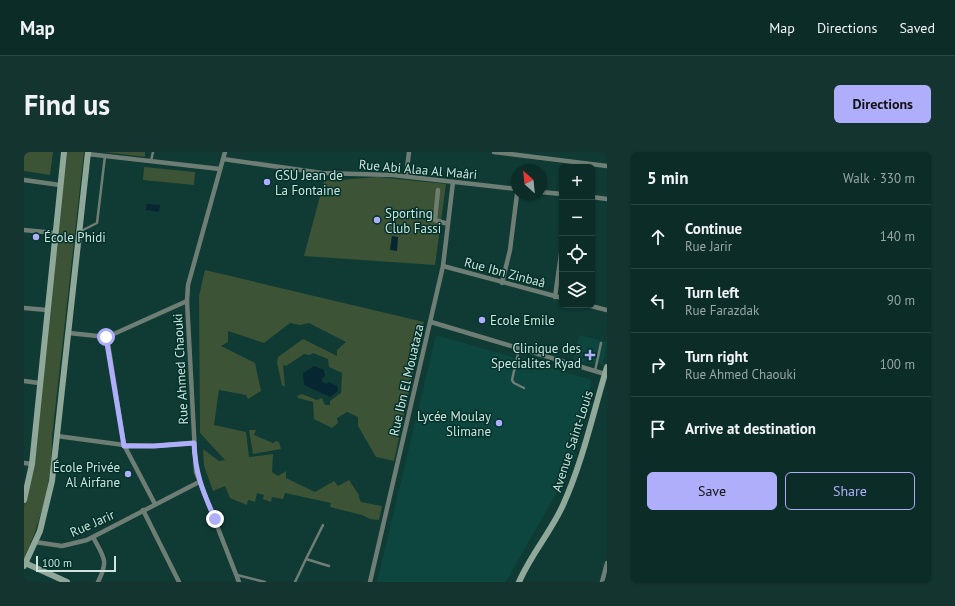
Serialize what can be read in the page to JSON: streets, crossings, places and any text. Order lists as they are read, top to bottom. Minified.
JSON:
{"streets":{"main road":["Avenue Saint-Louis"],"street":["Rue Abi Alaa Al Maâri","Rue Ibn Zinbaâ","Rue Ahmed Chaouki","Rue Ibn El Mouataza","Rue Jarir"]},"crossings":[["Rue Abi Alaa Al Maâri","Rue Ahmed Chaouki"],["Rue Abi Alaa Al Maâri","Rue Ibn El Mouataza"],["Rue Ibn Zinbaâ","Rue Ibn El Mouataza"],["Rue Ahmed Chaouki","Rue Jarir"]],"places":{"other":["GSU Jean de La Fontaine","Sporting Club Fassi","École Phidi","Ecole Emile","Lycée Moulay Slimane","École Privée Al Airfane"],"health":["Clinique des Specialites Ryad"]},"scale_bar":"100 m","north":"top left","page":{"header":"Map","nav":["Map","Directions","Saved"],"buttons":["Directions",["Save","Share"]],"title":"Find us","heading":["5 min","Walk · 330 m"],"map_buttons":["+","−"],"list":[["Continue","Rue Jarir","140 m"],["Turn left","Rue Farazdak","90 m"],["Turn right","Rue Ahmed Chaouki","100 m"],"Arrive at destination"],"scale":"100 m"}}
